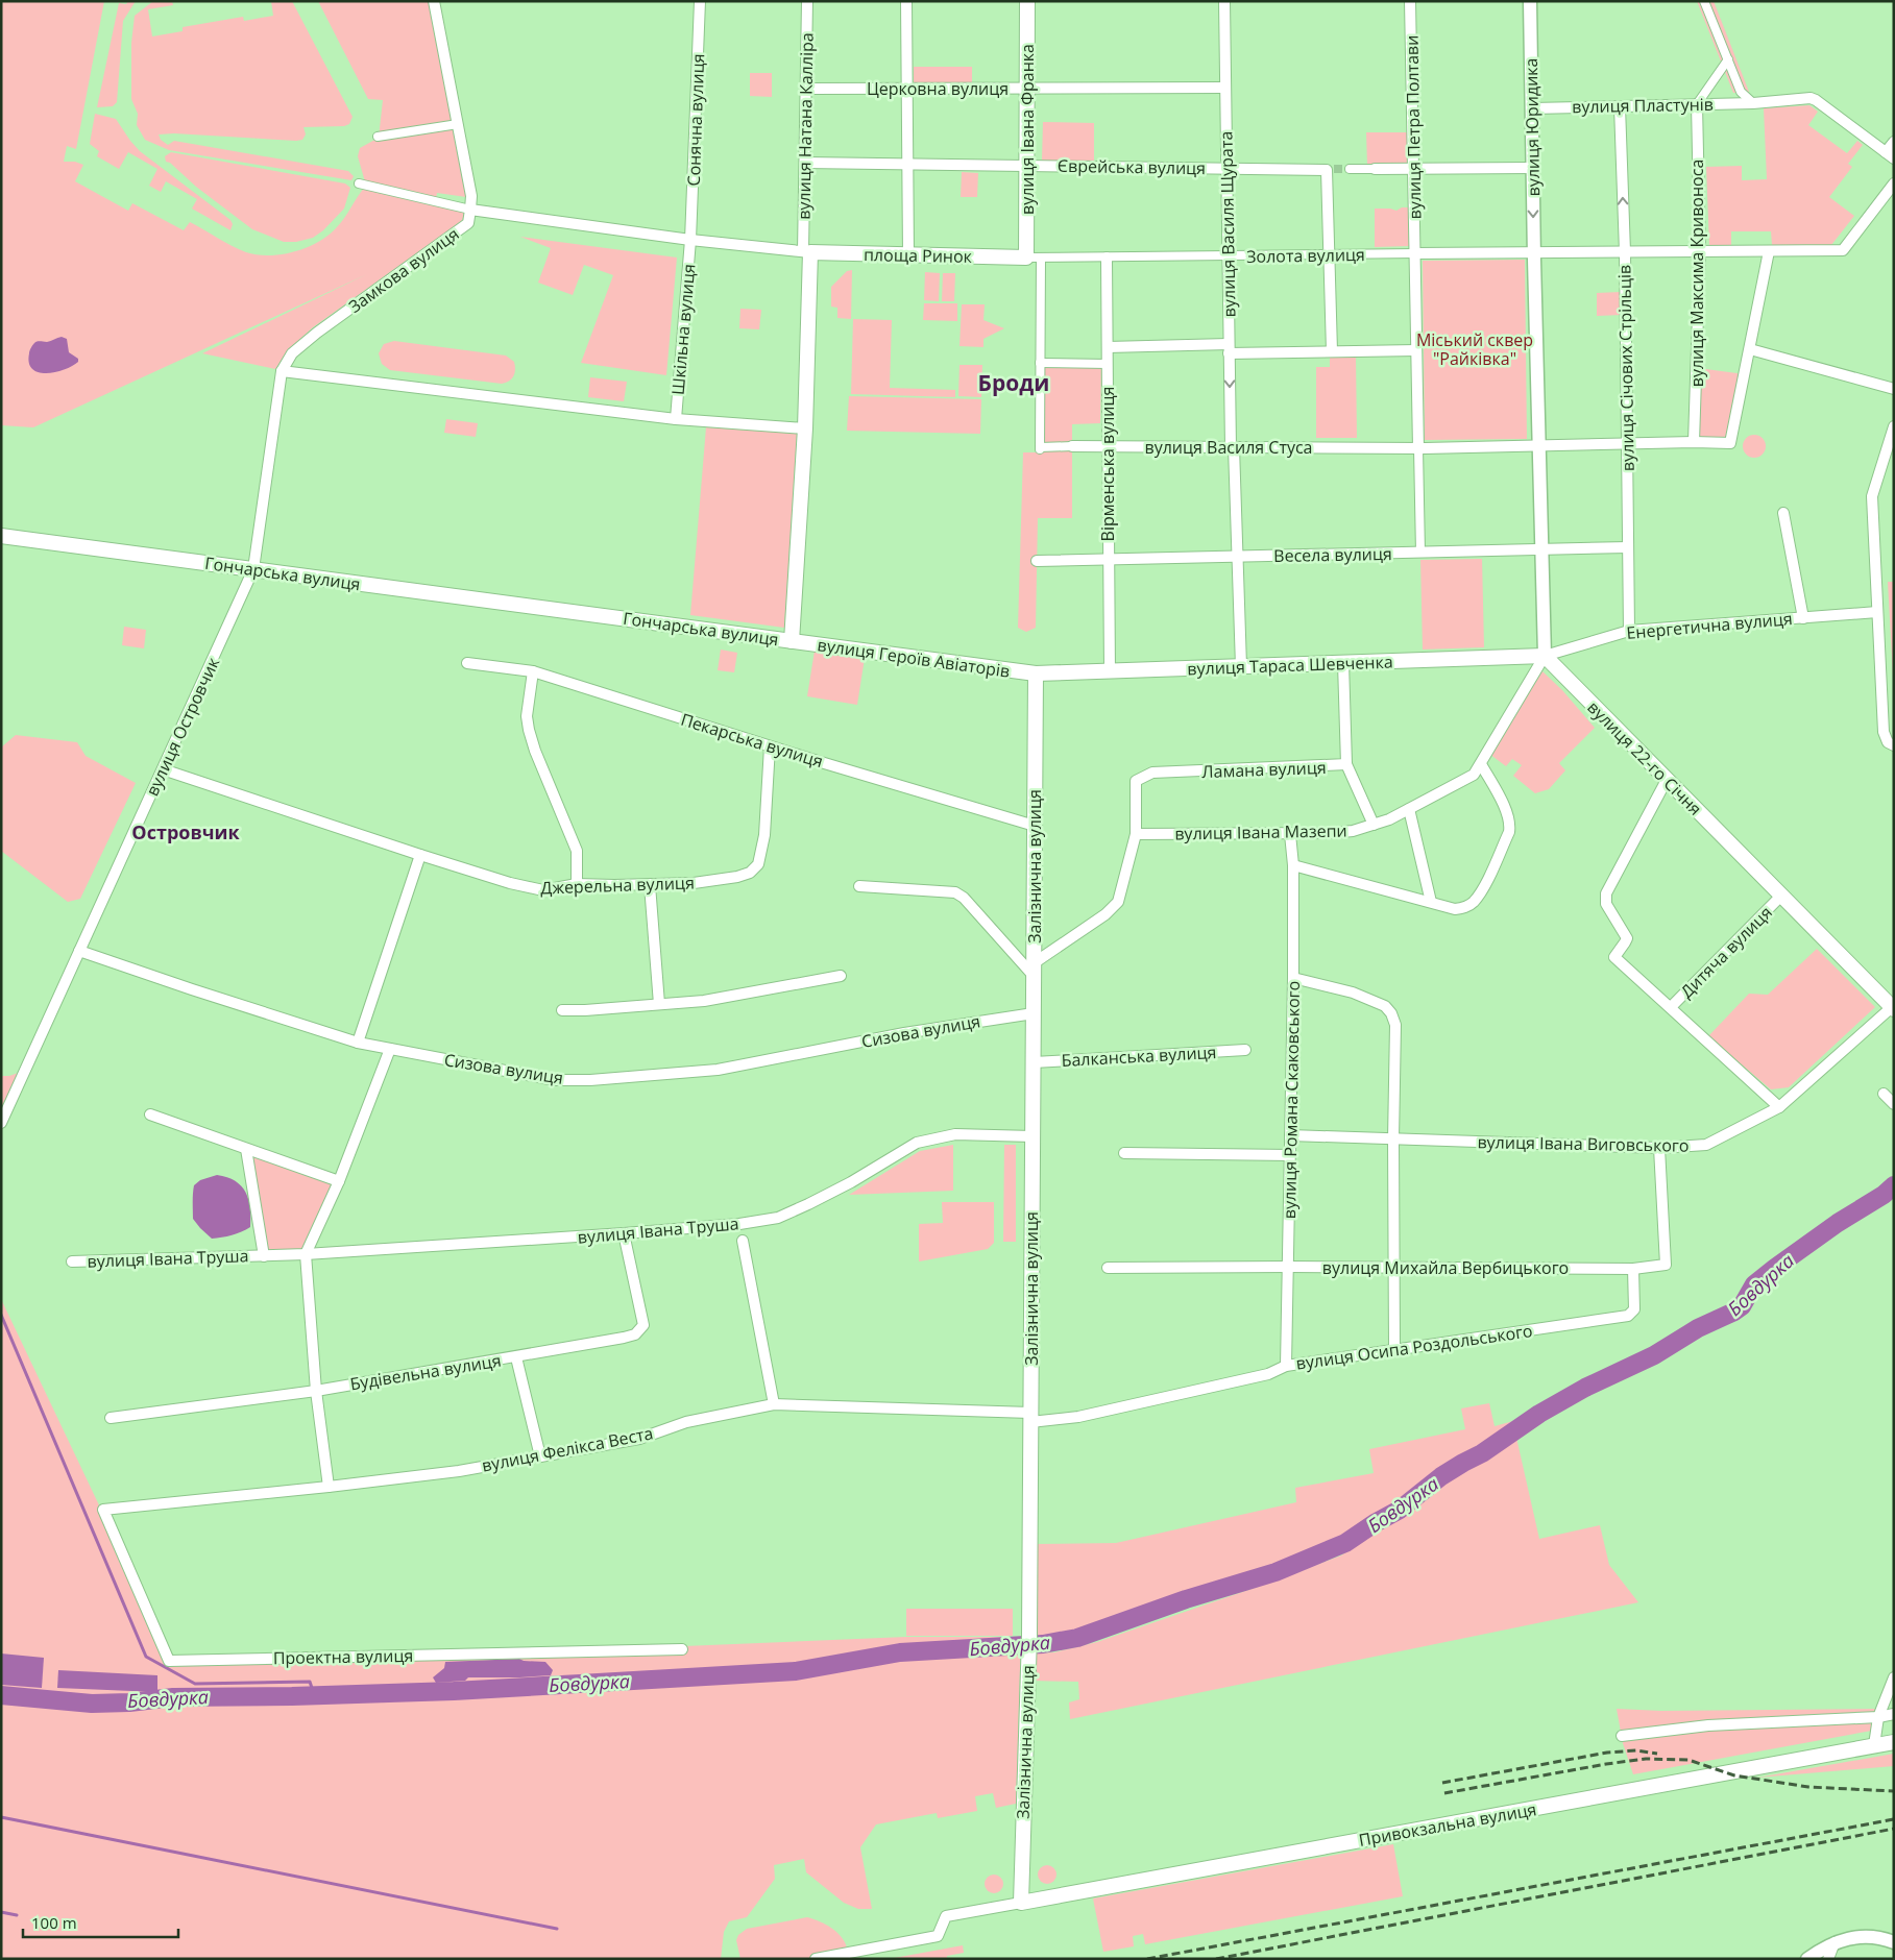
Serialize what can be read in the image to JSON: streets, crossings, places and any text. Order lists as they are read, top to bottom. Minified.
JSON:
{"streets":{"main road":["вулиця Івана Франка","площа Ринок","Гончарська вулиця","вулиця Героїв Авіаторів","вулиця Тараса Шевченка","вулиця 22-го Січня","Залізнична вулиця","Привокзальна вулиця"],"street":["Церковна вулиця","вулиця Пластунів","Сонячна вулиця","вулиця Натана Калліра","вулиця Петра Полтави","вулиця Юридика","Єврейська вулиця","вулиця Василя Щурата","Золота вулиця","Замкова вулиця","вулиця Максима Кривоноса","Шкільна вулиця","вулиця Січових Стрільців","вулиця Василя Стуса","Вірменська вулиця","Весела вулиця","Енергетична вулиця","вулиця Островчик","Пекарська вулиця","Ламана вулиця","вулиця Івана Мазепи","Джерельна вулиця","Дитяча вулиця","Сизова вулиця","Балканська вулиця","вулиця Романа Скаковського","вулиця Івана Виговського","вулиця Івана Труша","вулиця Михайла Вербицького","вулиця Осипа Роздольського","Будівельна вулиця","вулиця Фелікса Веста","Проектна вулиця"]},"crossings":[["Церковна вулиця","вулиця Натана Калліра"],["Церковна вулиця","вулиця Івана Франка"],["Церковна вулиця","вулиця Василя Щурата"],["вулиця Пластунів","вулиця Юридика"],["вулиця Пластунів","вулиця Максима Кривоноса"],["вулиця Пластунів","вулиця Січових Стрільців"],["Сонячна вулиця","площа Ринок"],["Сонячна вулиця","Замкова вулиця"],["Сонячна вулиця","Шкільна вулиця"],["вулиця Натана Калліра","Єврейська вулиця"],["вулиця Натана Калліра","площа Ринок"],["вулиця Петра Полтави","Золота вулиця"],["вулиця Петра Полтави","вулиця Василя Стуса"],["вулиця Юридика","вулиця Василя Стуса"],["вулиця Івана Франка","Єврейська вулиця"],["вулиця Івана Франка","площа Ринок"],["вулиця Івана Франка","Золота вулиця"],["Єврейська вулиця","вулиця Василя Щурата"],["Єврейська вулиця","Золота вулиця"],["вулиця Василя Щурата","Золота вулиця"],["вулиця Василя Щурата","вулиця Василя Стуса"],["вулиця Василя Щурата","Весела вулиця"],["вулиця Василя Щурата","вулиця Тараса Шевченка"],["площа Ринок","Золота вулиця"],["площа Ринок","Замкова вулиця"],["площа Ринок","Шкільна вулиця"],["Золота вулиця","Вірменська вулиця"],["Замкова вулиця","Шкільна вулиця"],["Замкова вулиця","вулиця Островчик"],["вулиця Максима Кривоноса","вулиця Василя Стуса"],["вулиця Січових Стрільців","вулиця Василя Стуса"],["вулиця Січових Стрільців","Весела вулиця"],["вулиця Січових Стрільців","Енергетична вулиця"],["вулиця Василя Стуса","Вірменська вулиця"],["Вірменська вулиця","Весела вулиця"],["Вірменська вулиця","вулиця Тараса Шевченка"],["Гончарська вулиця","вулиця Героїв Авіаторів"],["Гончарська вулиця","вулиця Островчик"],["Енергетична вулиця","вулиця Тараса Шевченка"],["Енергетична вулиця","вулиця 22-го Січня"],["Енергетична вулиця","вулиця Івана Мазепи"],["вулиця Героїв Авіаторів","вулиця Тараса Шевченка"],["вулиця Героїв Авіаторів","Залізнична вулиця"],["вулиця Тараса Шевченка","вулиця 22-го Січня"],["вулиця Тараса Шевченка","Ламана вулиця"],["вулиця Тараса Шевченка","вулиця Івана Мазепи"],["вулиця Тараса Шевченка","Залізнична вулиця"],["вулиця Островчик","Джерельна вулиця"],["вулиця Островчик","Сизова вулиця"],["Пекарська вулиця","Залізнична вулиця"],["Пекарська вулиця","Джерельна вулиця"],["вулиця 22-го Січня","вулиця Івана Мазепи"],["вулиця 22-го Січня","Дитяча вулиця"],["вулиця 22-го Січня","вулиця Івана Виговського"],["Ламана вулиця","вулиця Івана Мазепи"],["вулиця Івана Мазепи","вулиця Романа Скаковського"],["Залізнична вулиця","Сизова вулиця"],["Залізнична вулиця","Балканська вулиця"],["Залізнична вулиця","вулиця Івана Труша"],["Залізнична вулиця","вулиця Осипа Роздольського"],["Залізнична вулиця","вулиця Фелікса Веста"],["Залізнична вулиця","Привокзальна вулиця"],["Дитяча вулиця","вулиця Івана Виговського"],["вулиця Романа Скаковського","вулиця Івана Виговського"],["вулиця Романа Скаковського","вулиця Михайла Вербицького"],["вулиця Романа Скаковського","вулиця Осипа Роздольського"],["вулиця Івана Виговського","вулиця Михайла Вербицького"],["вулиця Івана Труша","Будівельна вулиця"],["вулиця Михайла Вербицького","вулиця Осипа Роздольського"],["вулиця Осипа Роздольського","вулиця Фелікса Веста"],["вулиця Фелікса Веста","Проектна вулиця"]],"districts":["Броди","Островчик"],"water":["Бовдурка"],"parks":["Міський сквер \"Райківка\""],"scale_bar":"100 m"}
